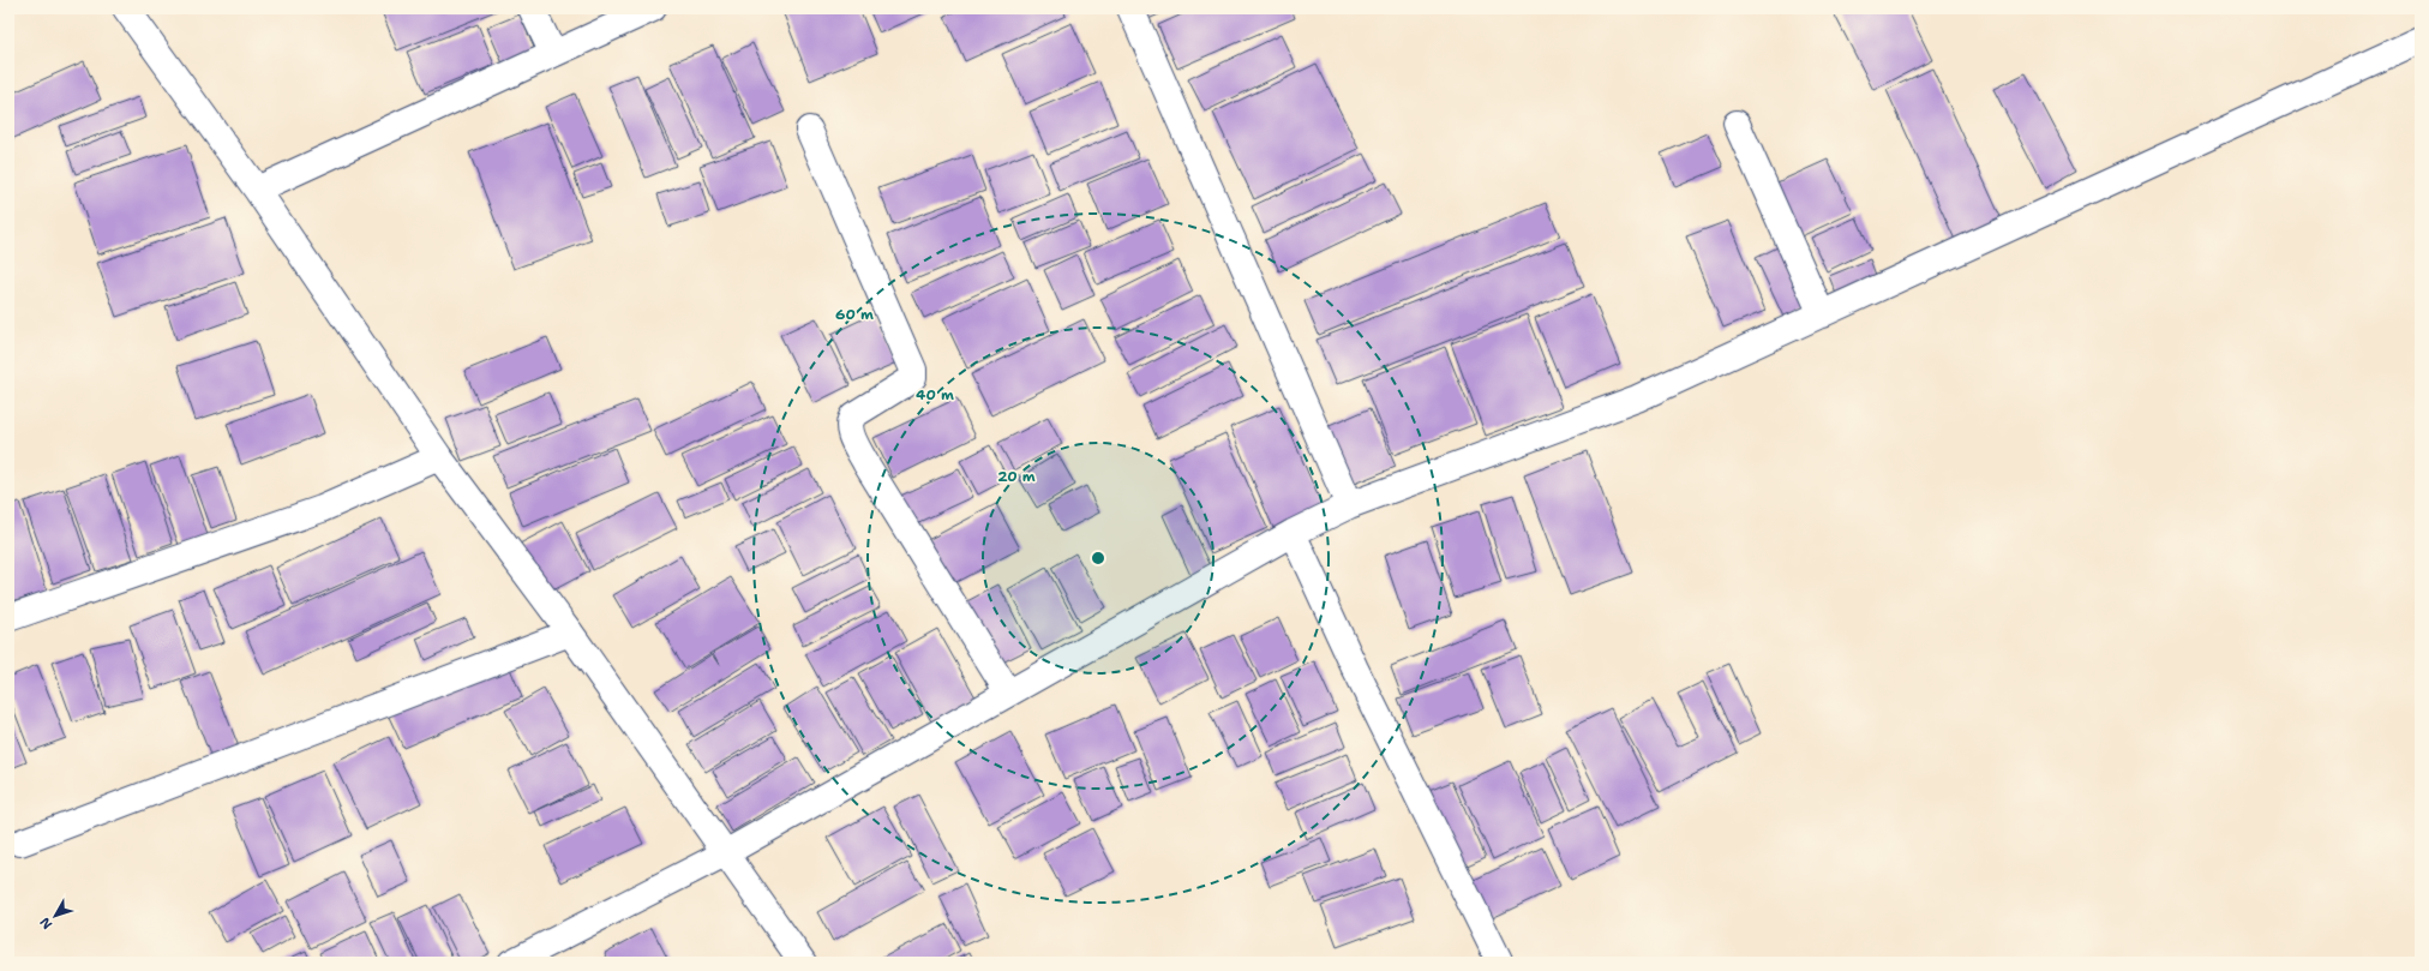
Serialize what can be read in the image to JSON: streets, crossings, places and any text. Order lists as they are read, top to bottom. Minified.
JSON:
{"north":"bottom left","rings":["60 m","40 m","20 m"]}
